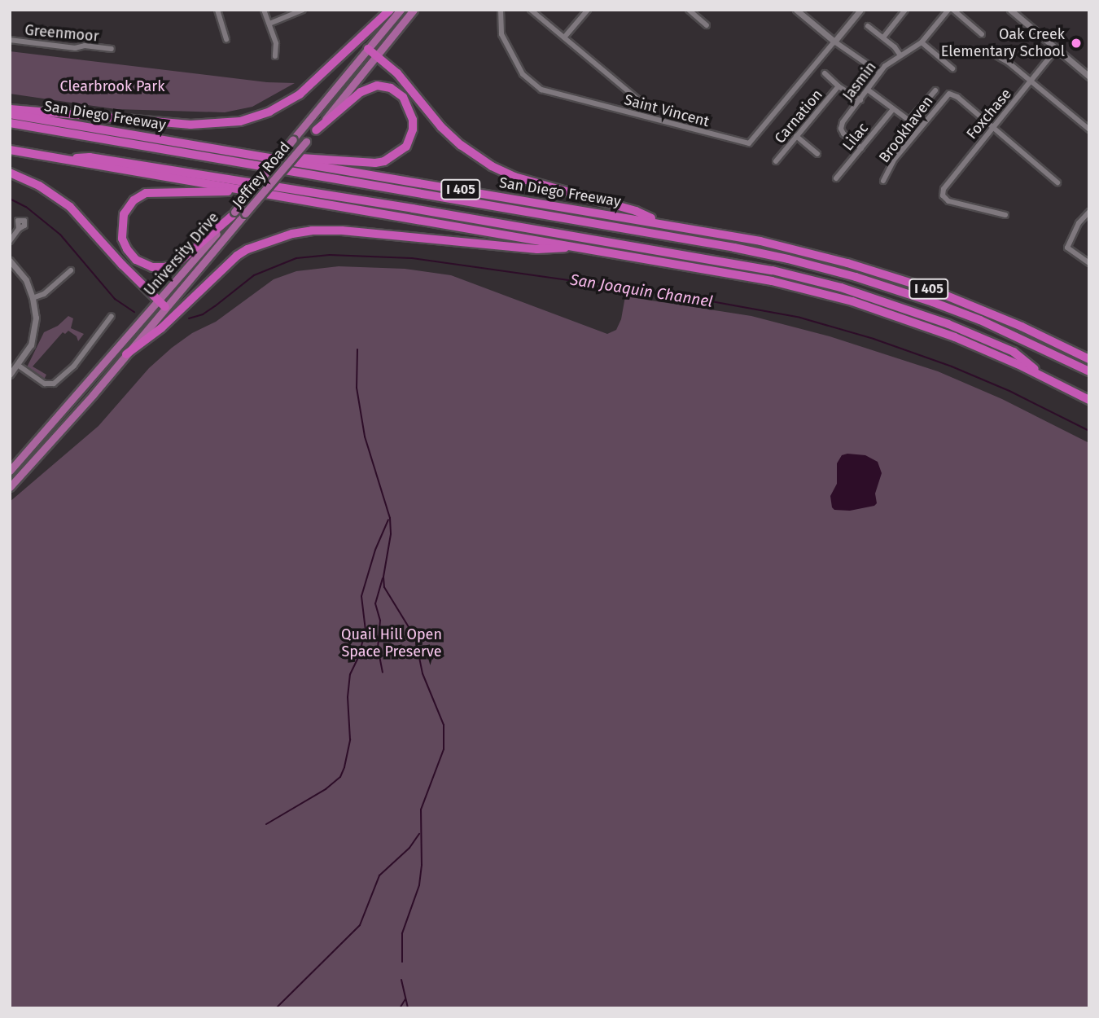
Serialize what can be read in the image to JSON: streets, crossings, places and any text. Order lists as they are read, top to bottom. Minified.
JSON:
{"streets":{"highway":["San Diego Freeway","I 405"],"main road":["Jeffrey Road","University Drive"],"street":["Greenmoor","Jasmin","Saint Vincent","Foxchase","Carnation","Brookhaven","Lilac"]},"crossings":[["Jasmin","Lilac"],["Foxchase","Brookhaven"]],"water":["San Joaquin Channel"],"parks":["Clearbrook Park","Quail Hill Open Space Preserve"],"places":["Oak Creek Elementary School"]}
